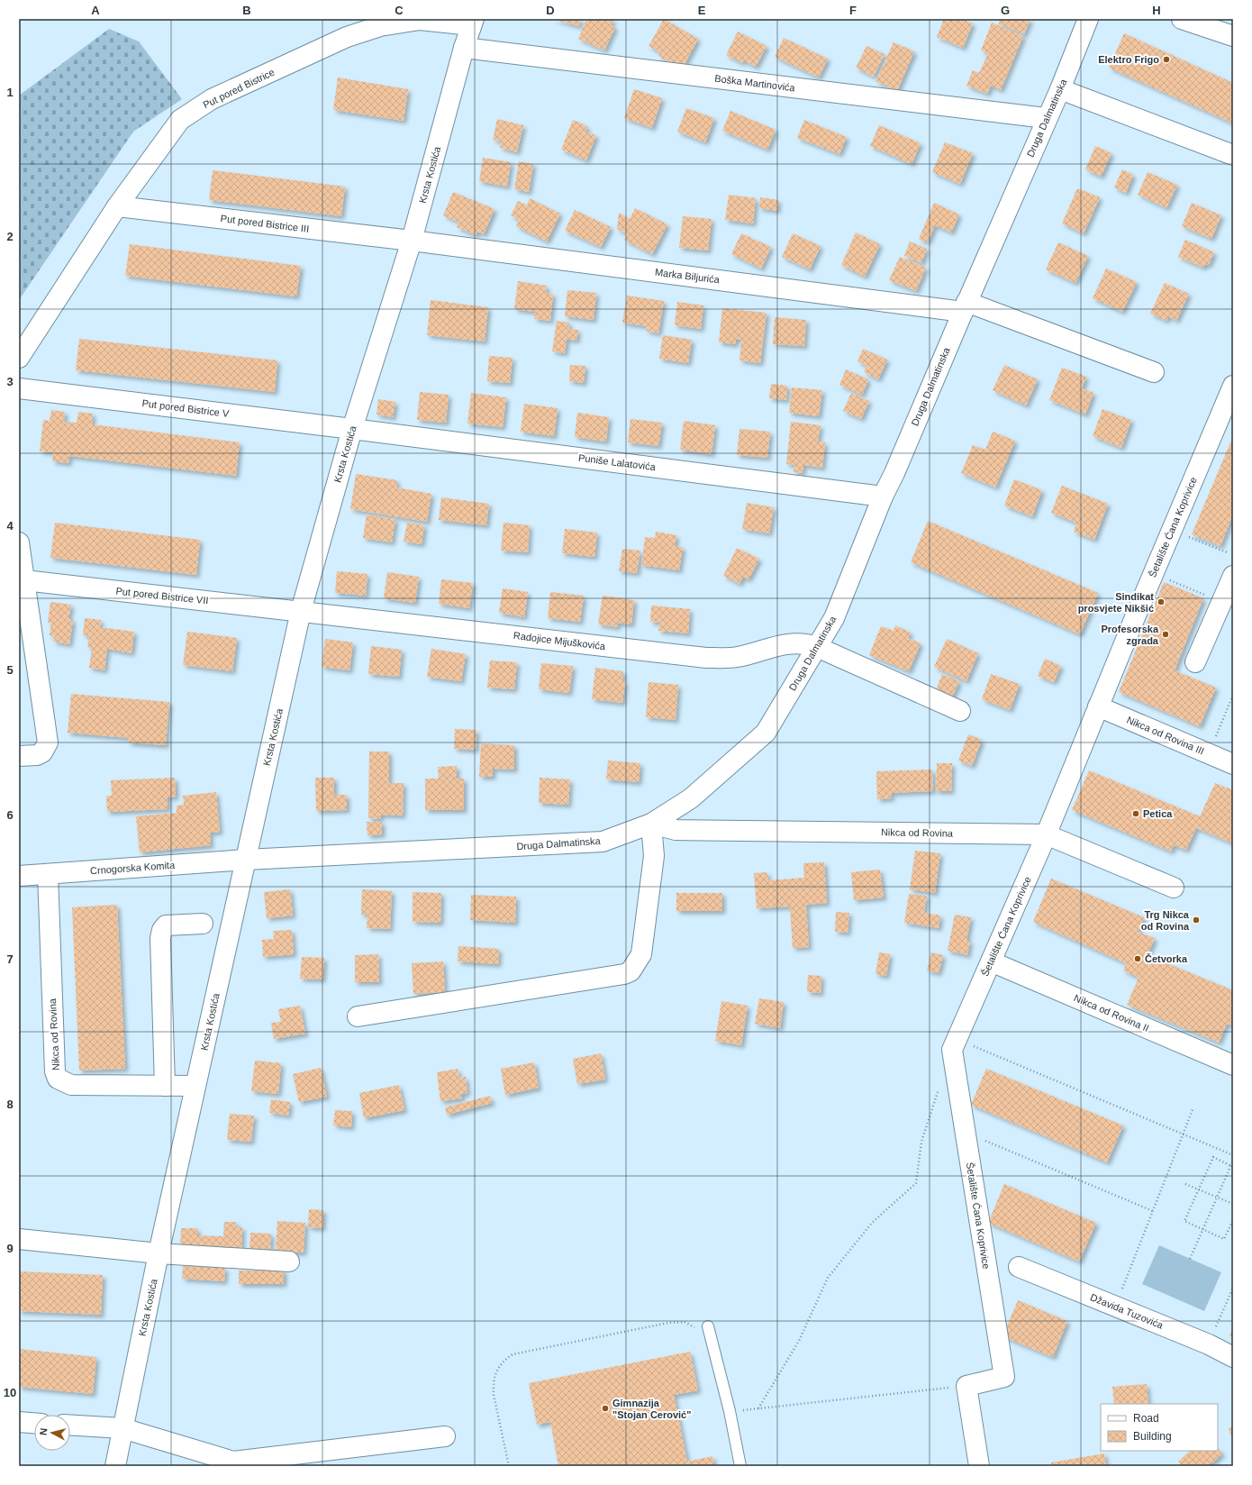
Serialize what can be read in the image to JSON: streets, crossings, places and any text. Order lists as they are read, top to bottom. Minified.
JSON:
{"streets":{"street":["Boška Martinovića","Put pored Bistrice","Druga Dalmatinska","Krsta Kostića","Put pored Bistrice III","Marka Biljurića","Put pored Bistrice V","Puniše Lalatovića","Šetalište Ćana Koprivice","Put pored Bistrice VII","Radojice Mijuškovića","Nikca od Rovina III","Nikca od Rovina","Crnogorska Komita","Nikca od Rovina II","Džavida Tuzovića"]},"crossings":[["Boška Martinovića","Druga Dalmatinska"],["Boška Martinovića","Krsta Kostića"],["Put pored Bistrice","Krsta Kostića"],["Put pored Bistrice","Put pored Bistrice III"],["Druga Dalmatinska","Krsta Kostića"],["Druga Dalmatinska","Marka Biljurića"],["Druga Dalmatinska","Puniše Lalatovića"],["Druga Dalmatinska","Radojice Mijuškovića"],["Druga Dalmatinska","Nikca od Rovina"],["Druga Dalmatinska","Crnogorska Komita"],["Krsta Kostića","Put pored Bistrice III"],["Krsta Kostića","Marka Biljurića"],["Krsta Kostića","Put pored Bistrice V"],["Krsta Kostića","Puniše Lalatovića"],["Krsta Kostića","Put pored Bistrice VII"],["Krsta Kostića","Radojice Mijuškovića"],["Krsta Kostića","Nikca od Rovina"],["Krsta Kostića","Crnogorska Komita"],["Put pored Bistrice III","Marka Biljurića"],["Put pored Bistrice V","Puniše Lalatovića"],["Šetalište Ćana Koprivice","Nikca od Rovina III"],["Šetalište Ćana Koprivice","Nikca od Rovina"],["Šetalište Ćana Koprivice","Nikca od Rovina II"],["Put pored Bistrice VII","Radojice Mijuškovića"],["Nikca od Rovina","Crnogorska Komita"]],"places":["Elektro Frigo","Sindikat prosvjete Nikšić","Profesorska zgrada","Petica","Trg Nikca od Rovina","Četvorka","Gimnazija \"Stojan Cerović\""],"legend":["Road","Building"],"north":"left","grid":{"columns":["A","B","C","D","E","F","G","H"],"rows":["1","2","3","4","5","6","7","8","9","10"]}}
